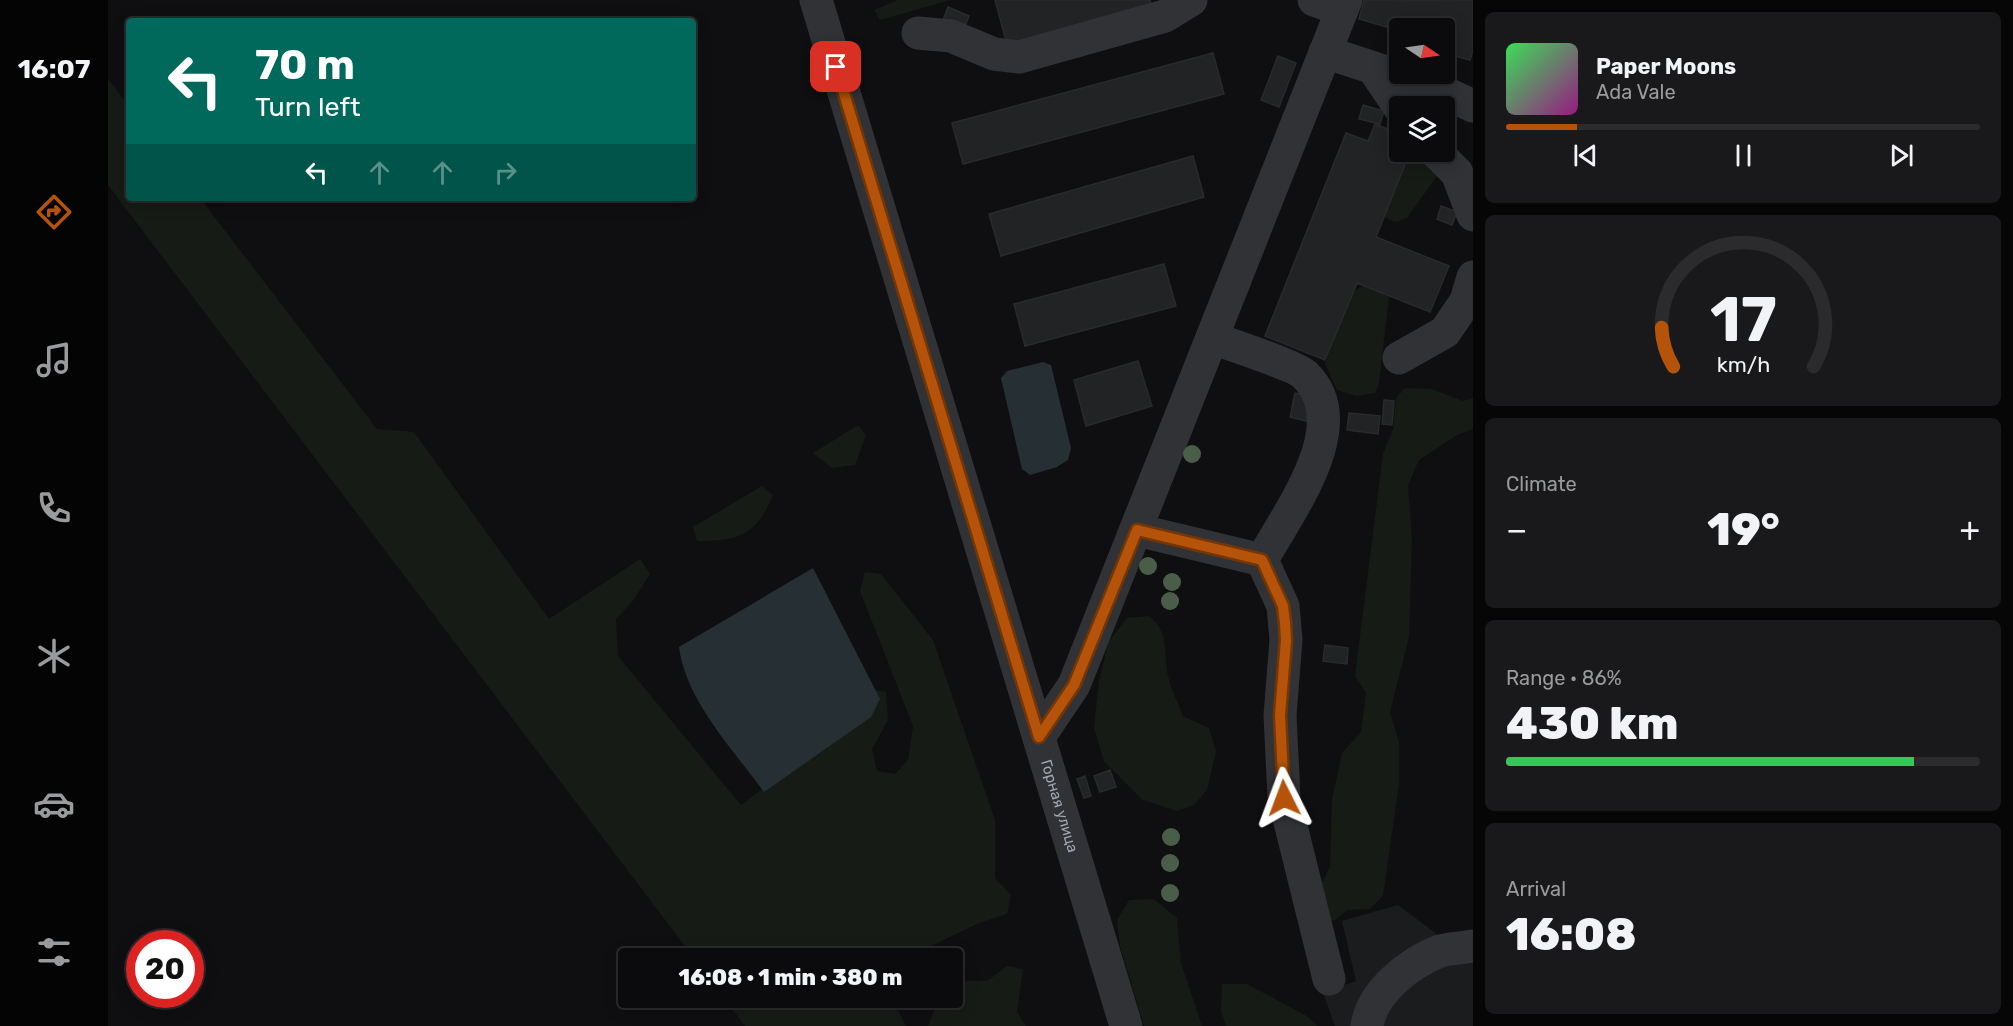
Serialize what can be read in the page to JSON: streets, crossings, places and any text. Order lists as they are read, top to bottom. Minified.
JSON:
{"streets":{"street":["Горная улица"]},"north":"right","page":{"tabs":"16:07","turn":["70 m","Turn left"],"song":["Paper Moons","Ada Vale"],"tile":["Climate",["Range · 86%","430 km"],["Arrival","16:08"]],"heat":["−","19°","+"],"limit":"20","trip":"16:08 · 1 min · 380 m","gauge":["17","km/h"]}}
